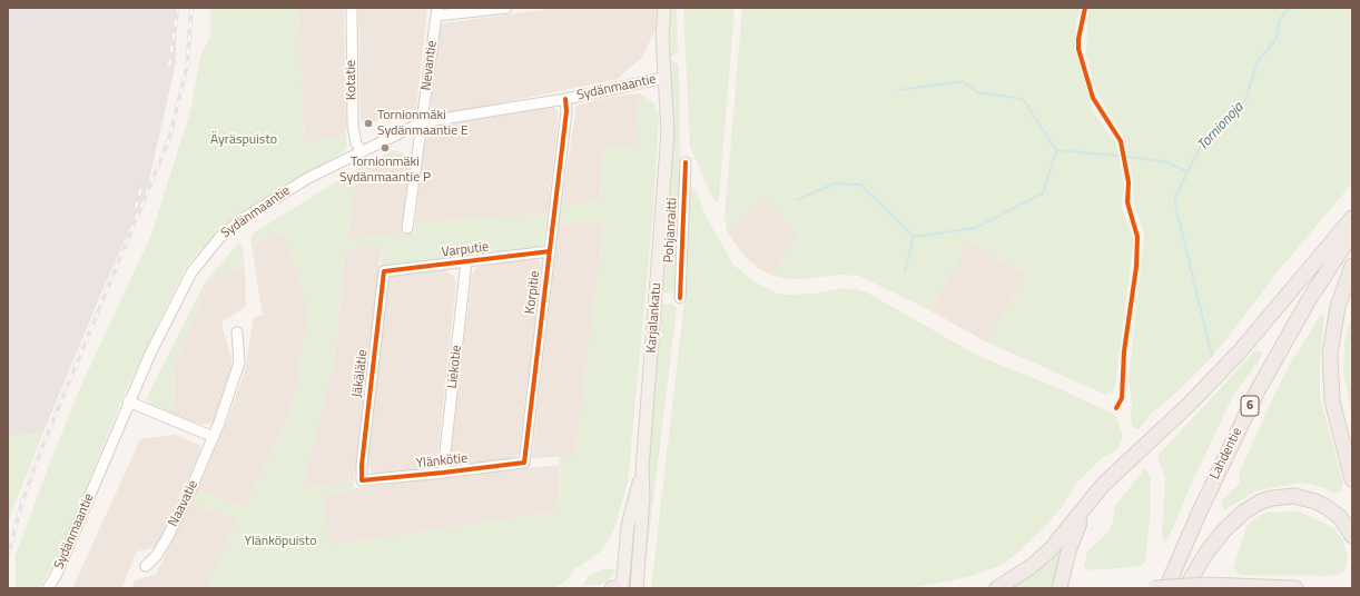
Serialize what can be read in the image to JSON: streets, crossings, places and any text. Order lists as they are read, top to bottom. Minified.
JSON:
{"streets":{"highway":["6","Lahdentie"],"main road":["Karjalankatu"],"street":["Nevantie","Kotatie","Sydänmaantie","Pohjanraitti","Varputie","Korpitie","Liekotie","Jäkälätie","Ylänkötie","Naavatie"]},"crossings":[["Nevantie","Sydänmaantie"],["Kotatie","Sydänmaantie"],["Sydänmaantie","Korpitie"],["Sydänmaantie","Karjalankatu"],["Varputie","Korpitie"],["Varputie","Liekotie"],["Varputie","Jäkälätie"],["Korpitie","Ylänkötie"],["Liekotie","Ylänkötie"],["Jäkälätie","Ylänkötie"]],"water":["Tornionoja"],"parks":["Äyräspuisto","Ylänköpuisto"],"places":["Tornionmäki Sydänmaantie E","Tornionmäki Sydänmaantie P"]}
